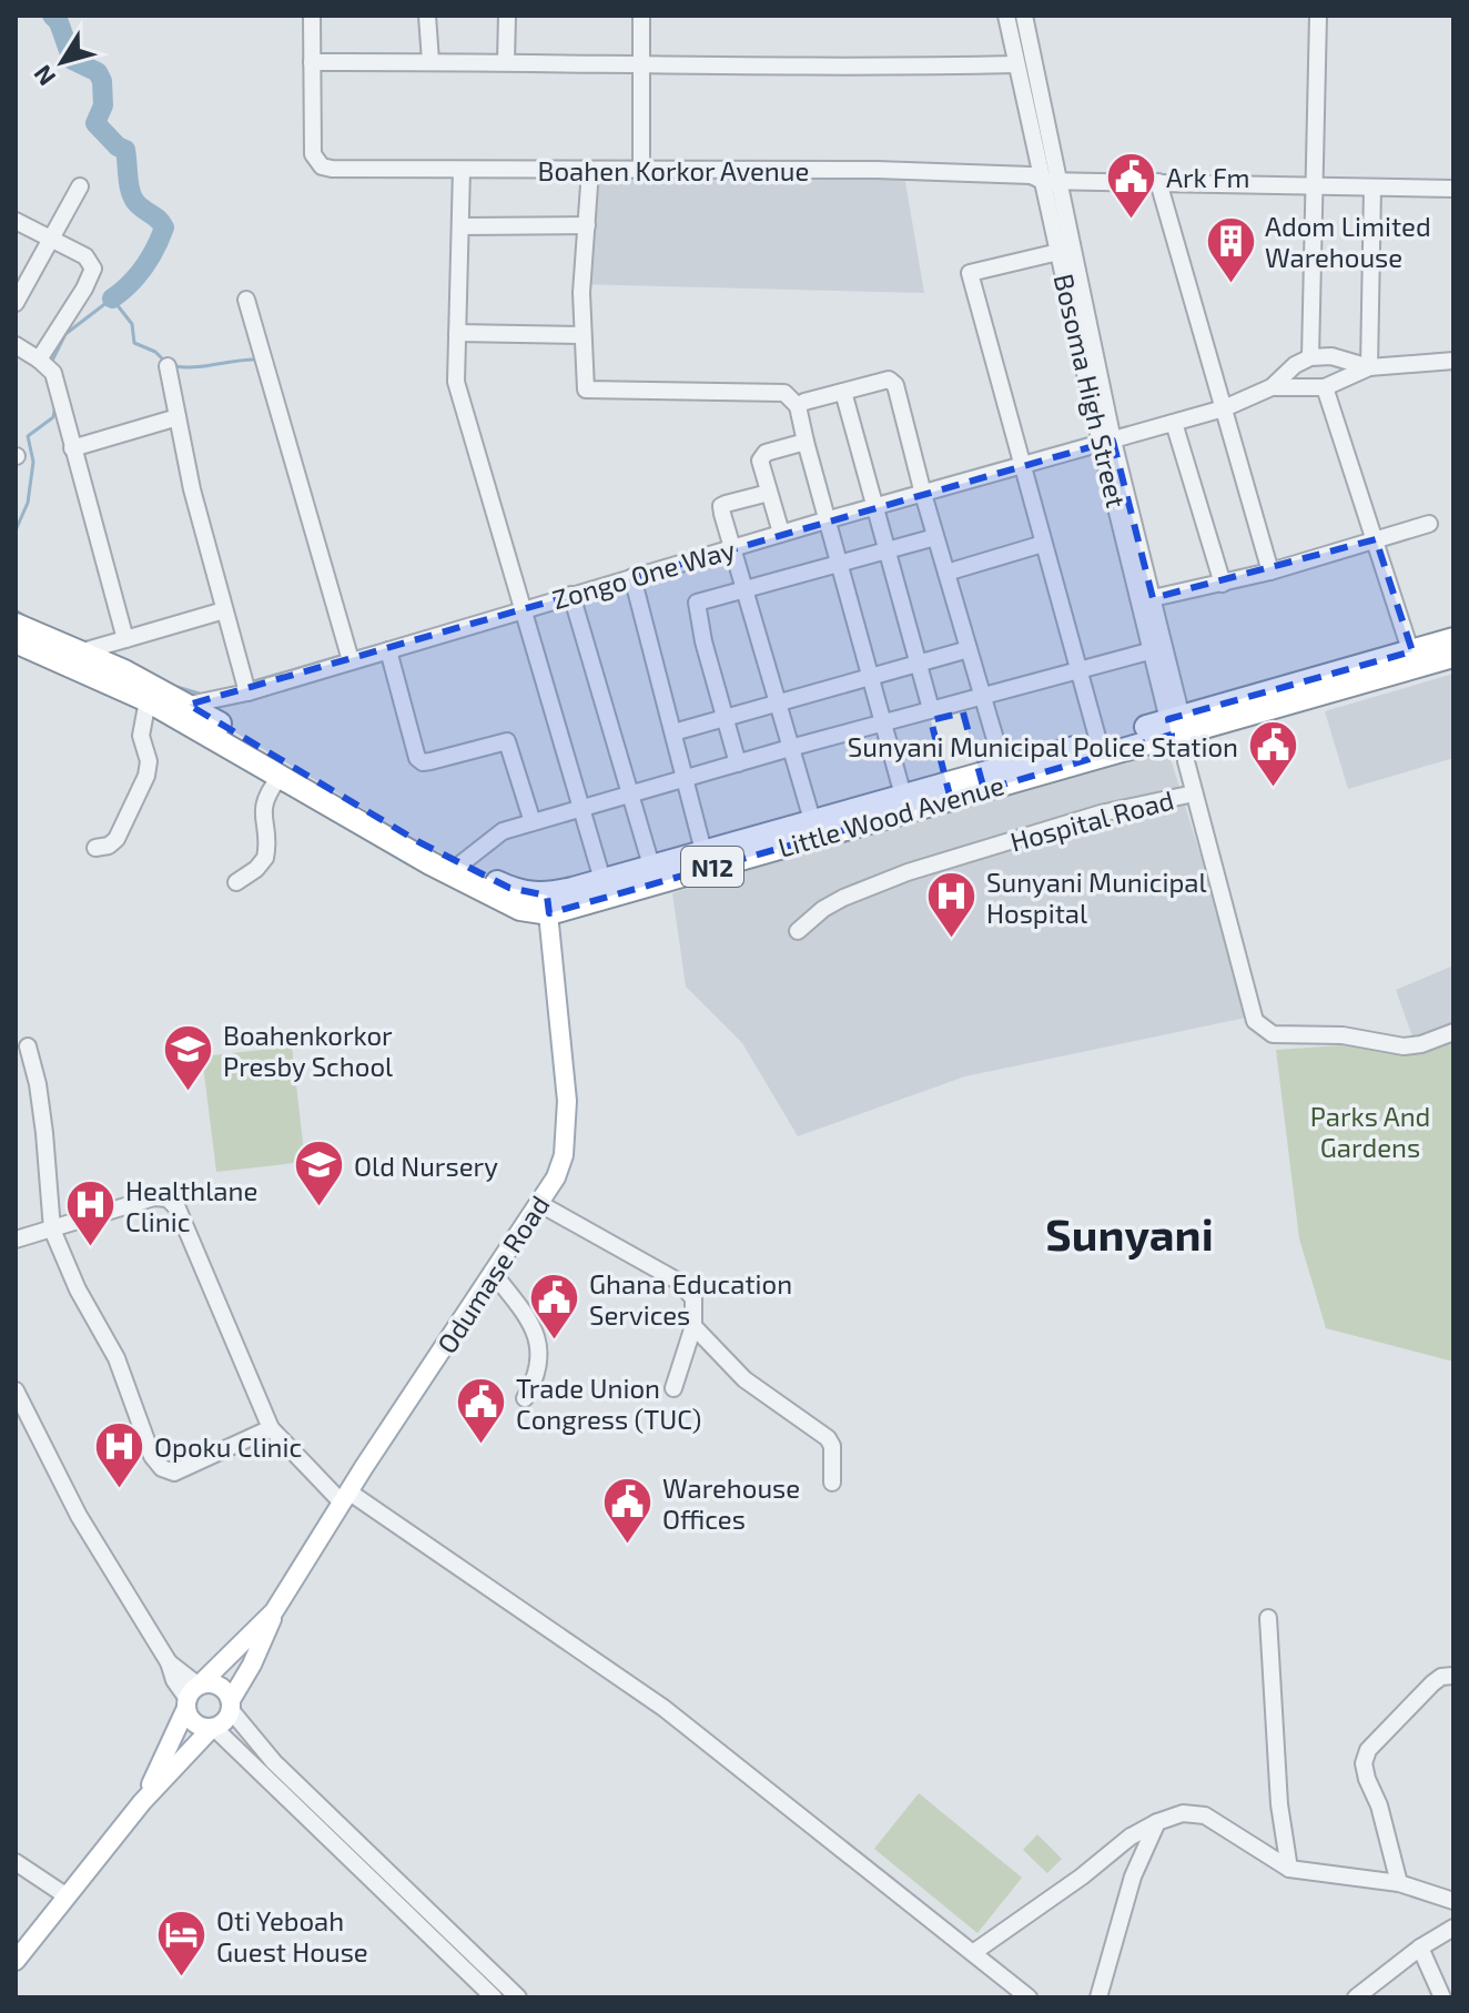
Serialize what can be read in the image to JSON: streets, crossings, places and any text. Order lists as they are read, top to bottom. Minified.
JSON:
{"streets":{"highway":["Little Wood Avenue","N12"],"main road":["Odumase Road"],"street":["Boahen Korkor Avenue","Bosoma High Street","Zongo One Way","Hospital Road"]},"crossings":[["Boahen Korkor Avenue","Bosoma High Street"],["Bosoma High Street","Zongo One Way"],["Bosoma High Street","Little Wood Avenue"],["Bosoma High Street","Hospital Road"],["Zongo One Way","Little Wood Avenue"],["Little Wood Avenue","Odumase Road"]],"districts":["Sunyani"],"parks":["Parks And Gardens"],"places":{"public building":["Ark Fm","Sunyani Municipal Police Station","Ghana Education Services","Trade Union Congress (TUC)","Warehouse Offices"],"building":["Adom Limited Warehouse"],"hospital":["Sunyani Municipal Hospital","Healthlane Clinic","Opoku Clinic"],"school or university":["Boahenkorkor Presby School","Old Nursery"],"hotel":["Oti Yeboah Guest House"]},"north":"bottom left"}
